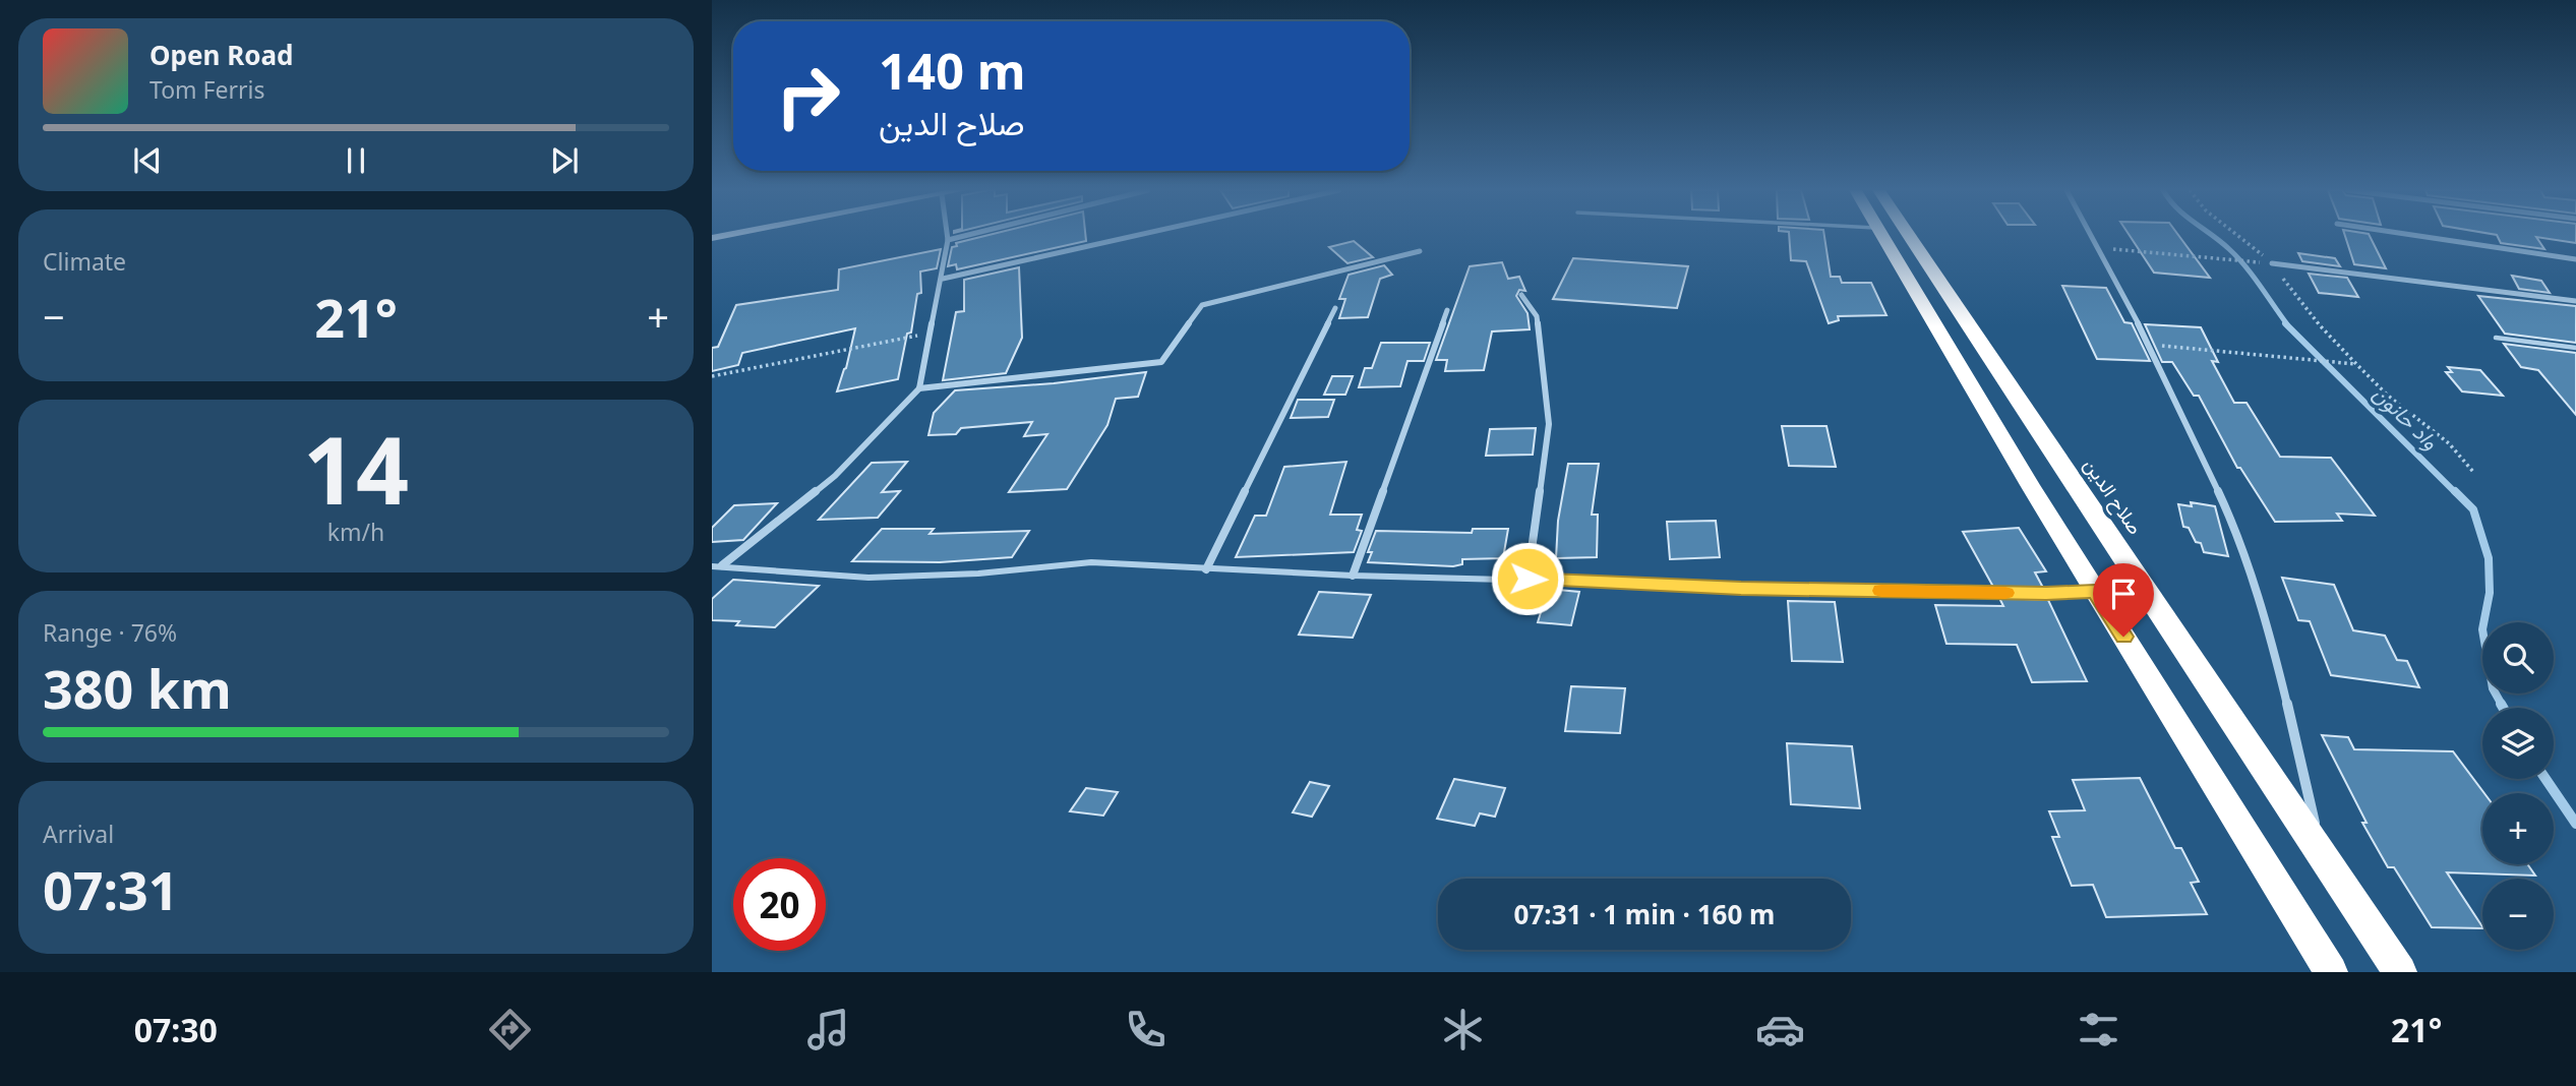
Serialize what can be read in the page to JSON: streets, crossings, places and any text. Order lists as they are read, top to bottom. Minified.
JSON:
{"streets":{"highway":["صلاح الدين"]},"water":["واد حانون"],"page":{"turn":["140 m","صلاح الدين"],"song":["Open Road","Tom Ferris"],"tile":["Climate",["14","km/h"],["Range · 76%","380 km"],["Arrival","07:31"]],"heat":["−","21°","+"],"map_buttons":["+","−"],"limit":"20","trip":"07:31 · 1 min · 160 m","tabs":["07:30","21°"]}}
